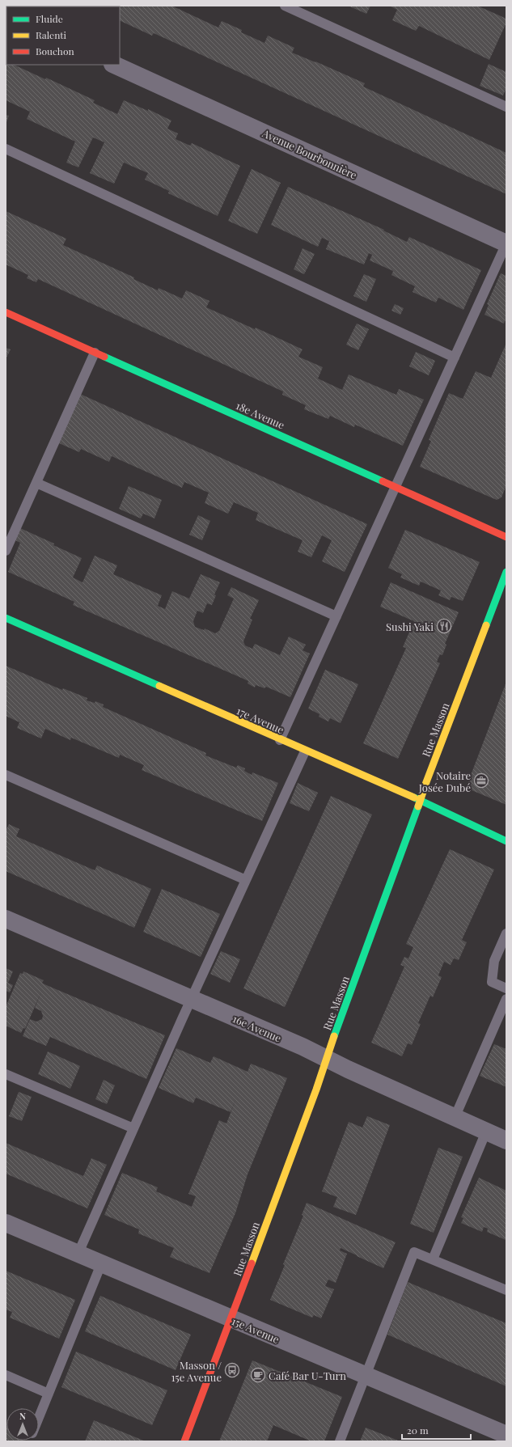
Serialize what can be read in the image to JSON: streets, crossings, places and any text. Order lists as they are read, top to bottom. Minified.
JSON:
{"streets":{"street":["Avenue Bourbonnière","18e Avenue","17e Avenue","Rue Masson","16e Avenue","15e Avenue"]},"crossings":[["17e Avenue","Rue Masson"],["Rue Masson","16e Avenue"],["Rue Masson","15e Avenue"]],"places":{"restaurant":["Sushi Yaki"],"office":["Notaire Josée Dubé"],"bus stop":["Masson / 15e Avenue"],"cafe":["Café Bar U-Turn"]},"legend":["Fluide","Ralenti","Bouchon"],"scale_bar":"20 m","north":"top"}
